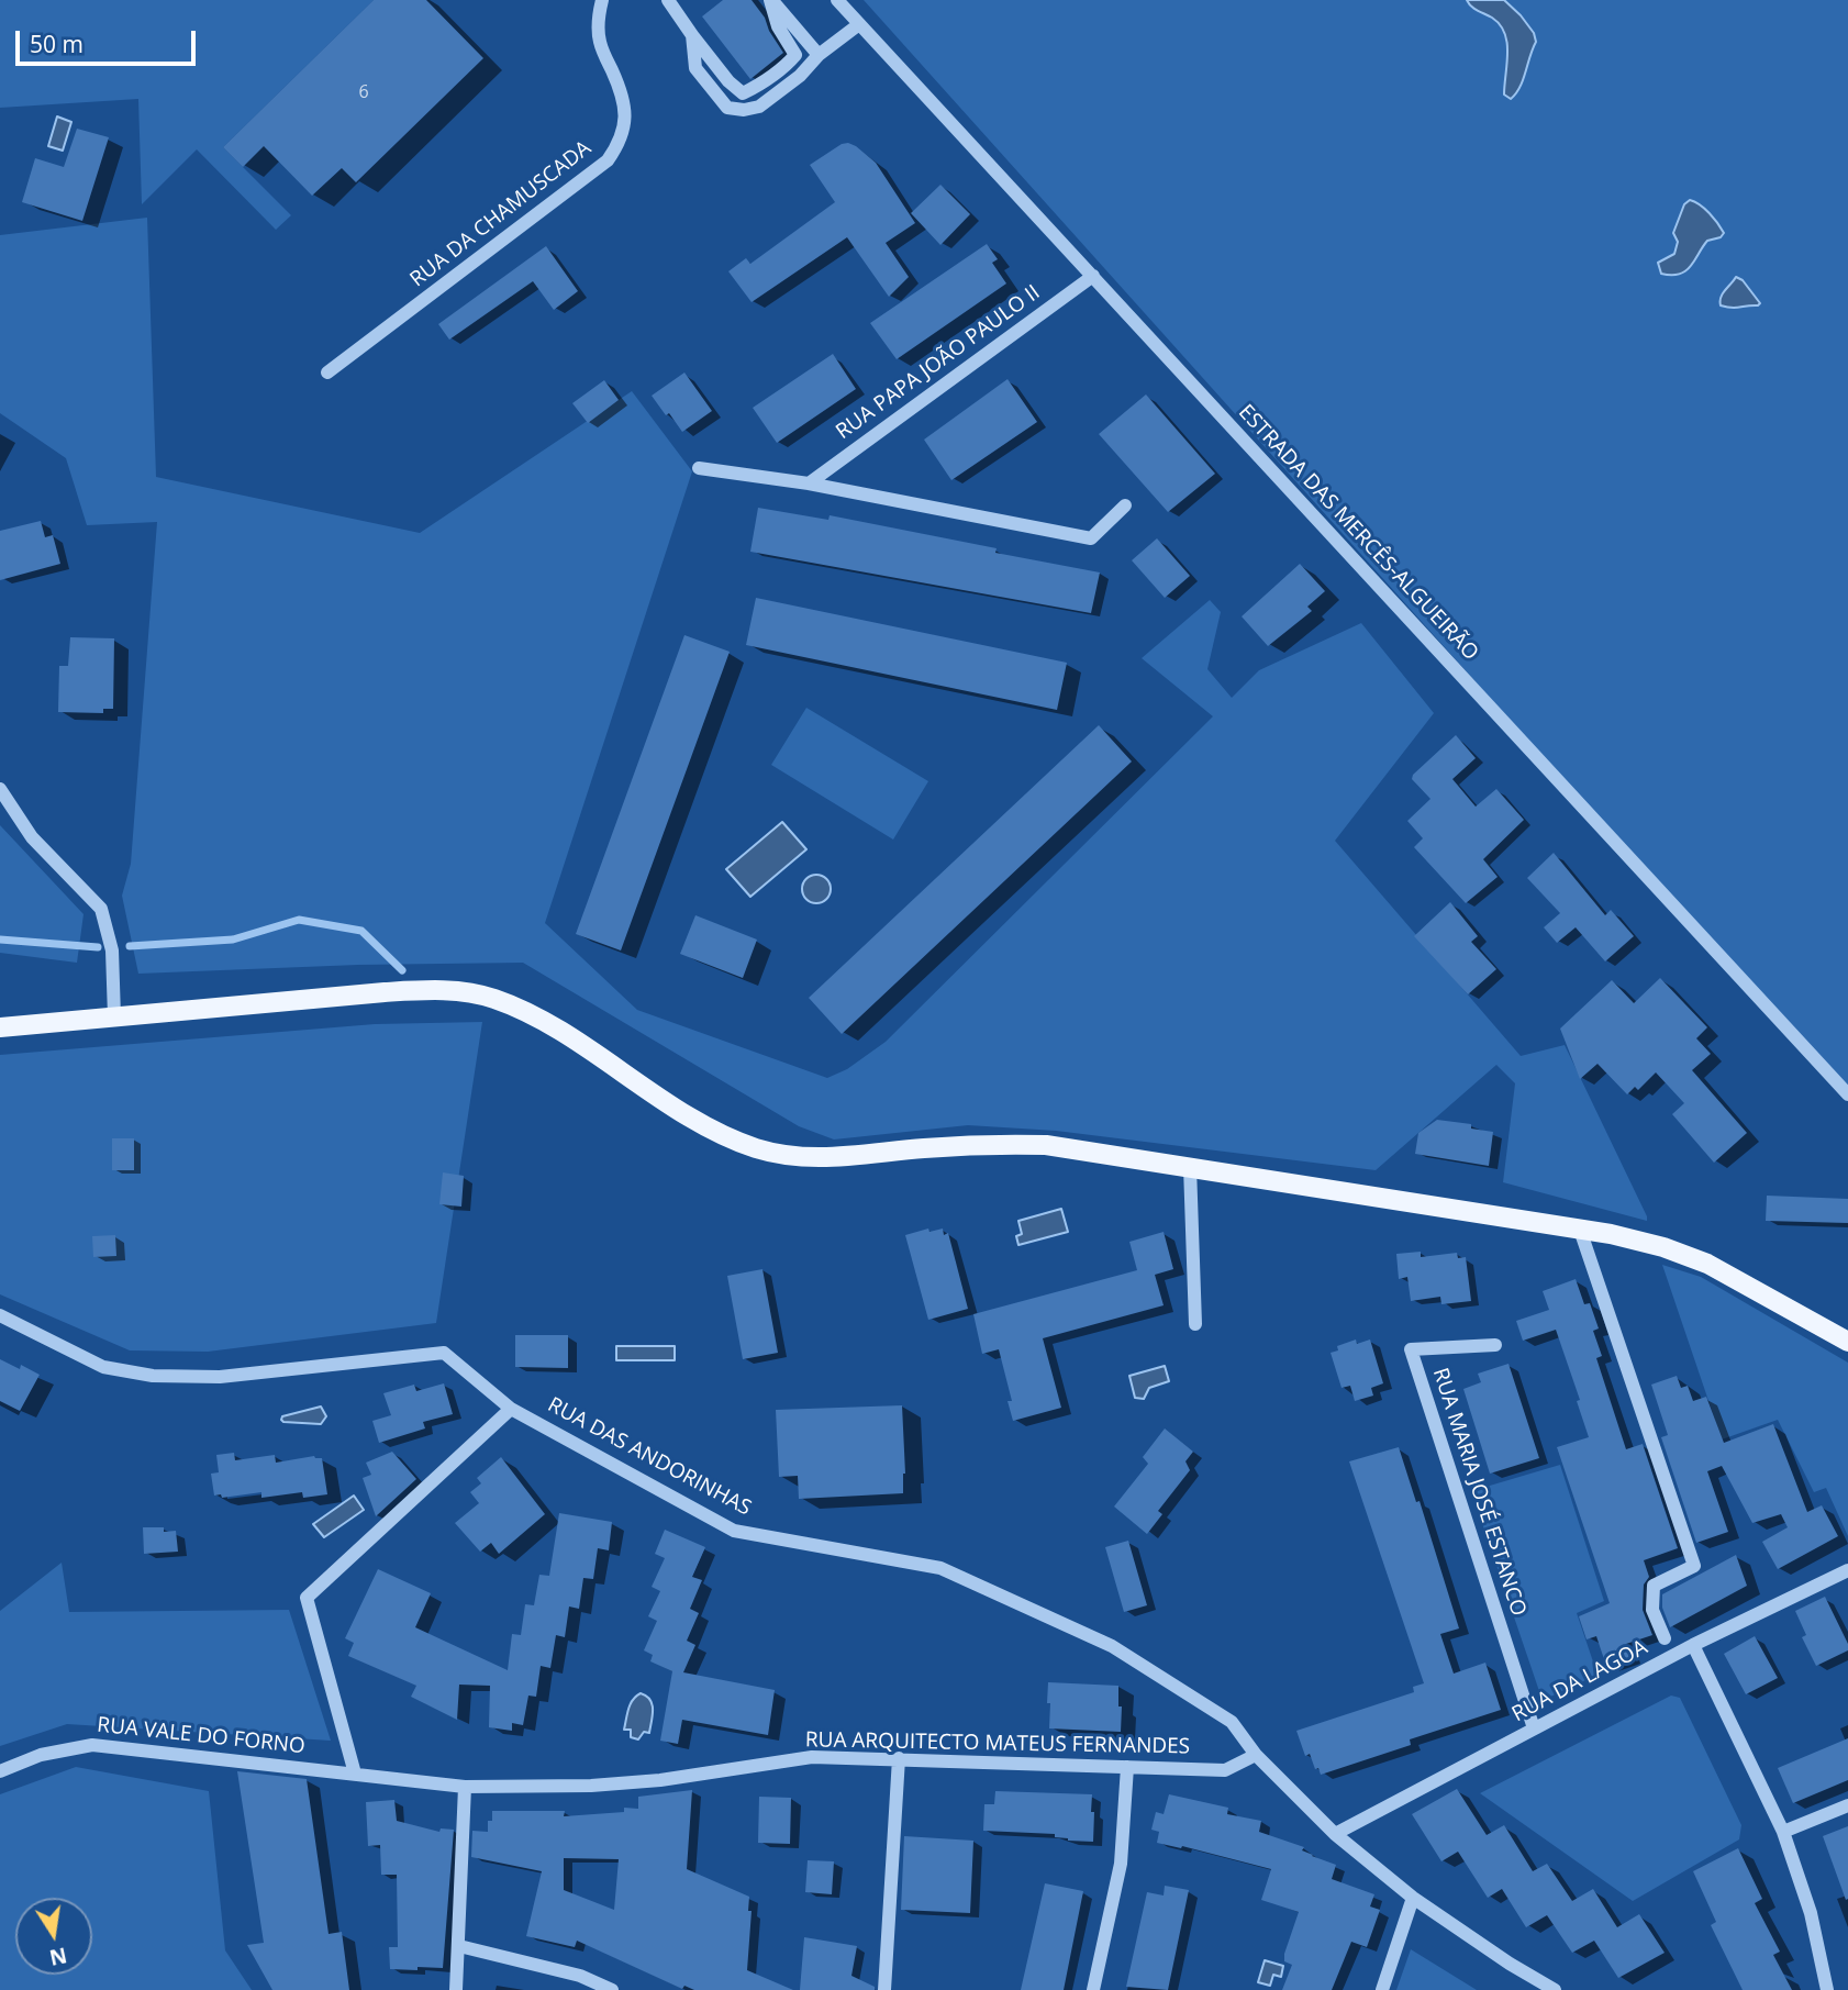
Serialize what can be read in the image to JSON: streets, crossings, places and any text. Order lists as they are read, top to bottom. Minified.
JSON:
{"streets":{"street":["RUA DA CHAMUSCADA","RUA PAPA JOÃO PAULO II","ESTRADA DAS MERCÊS-ALGUEIRÃO","RUA DAS ANDORINHAS","RUA MARIA JOSÉ ESTANCO","RUA DA LAGOA","RUA VALE DO FORNO","RUA ARQUITECTO MATEUS FERNANDES"]},"crossings":[["RUA PAPA JOÃO PAULO II","ESTRADA DAS MERCÊS-ALGUEIRÃO"],["RUA DAS ANDORINHAS","RUA ARQUITECTO MATEUS FERNANDES"],["RUA MARIA JOSÉ ESTANCO","RUA DA LAGOA"],["RUA VALE DO FORNO","RUA ARQUITECTO MATEUS FERNANDES"]],"house_numbers":["6"],"scale_bar":"50 m","north":"bottom"}
